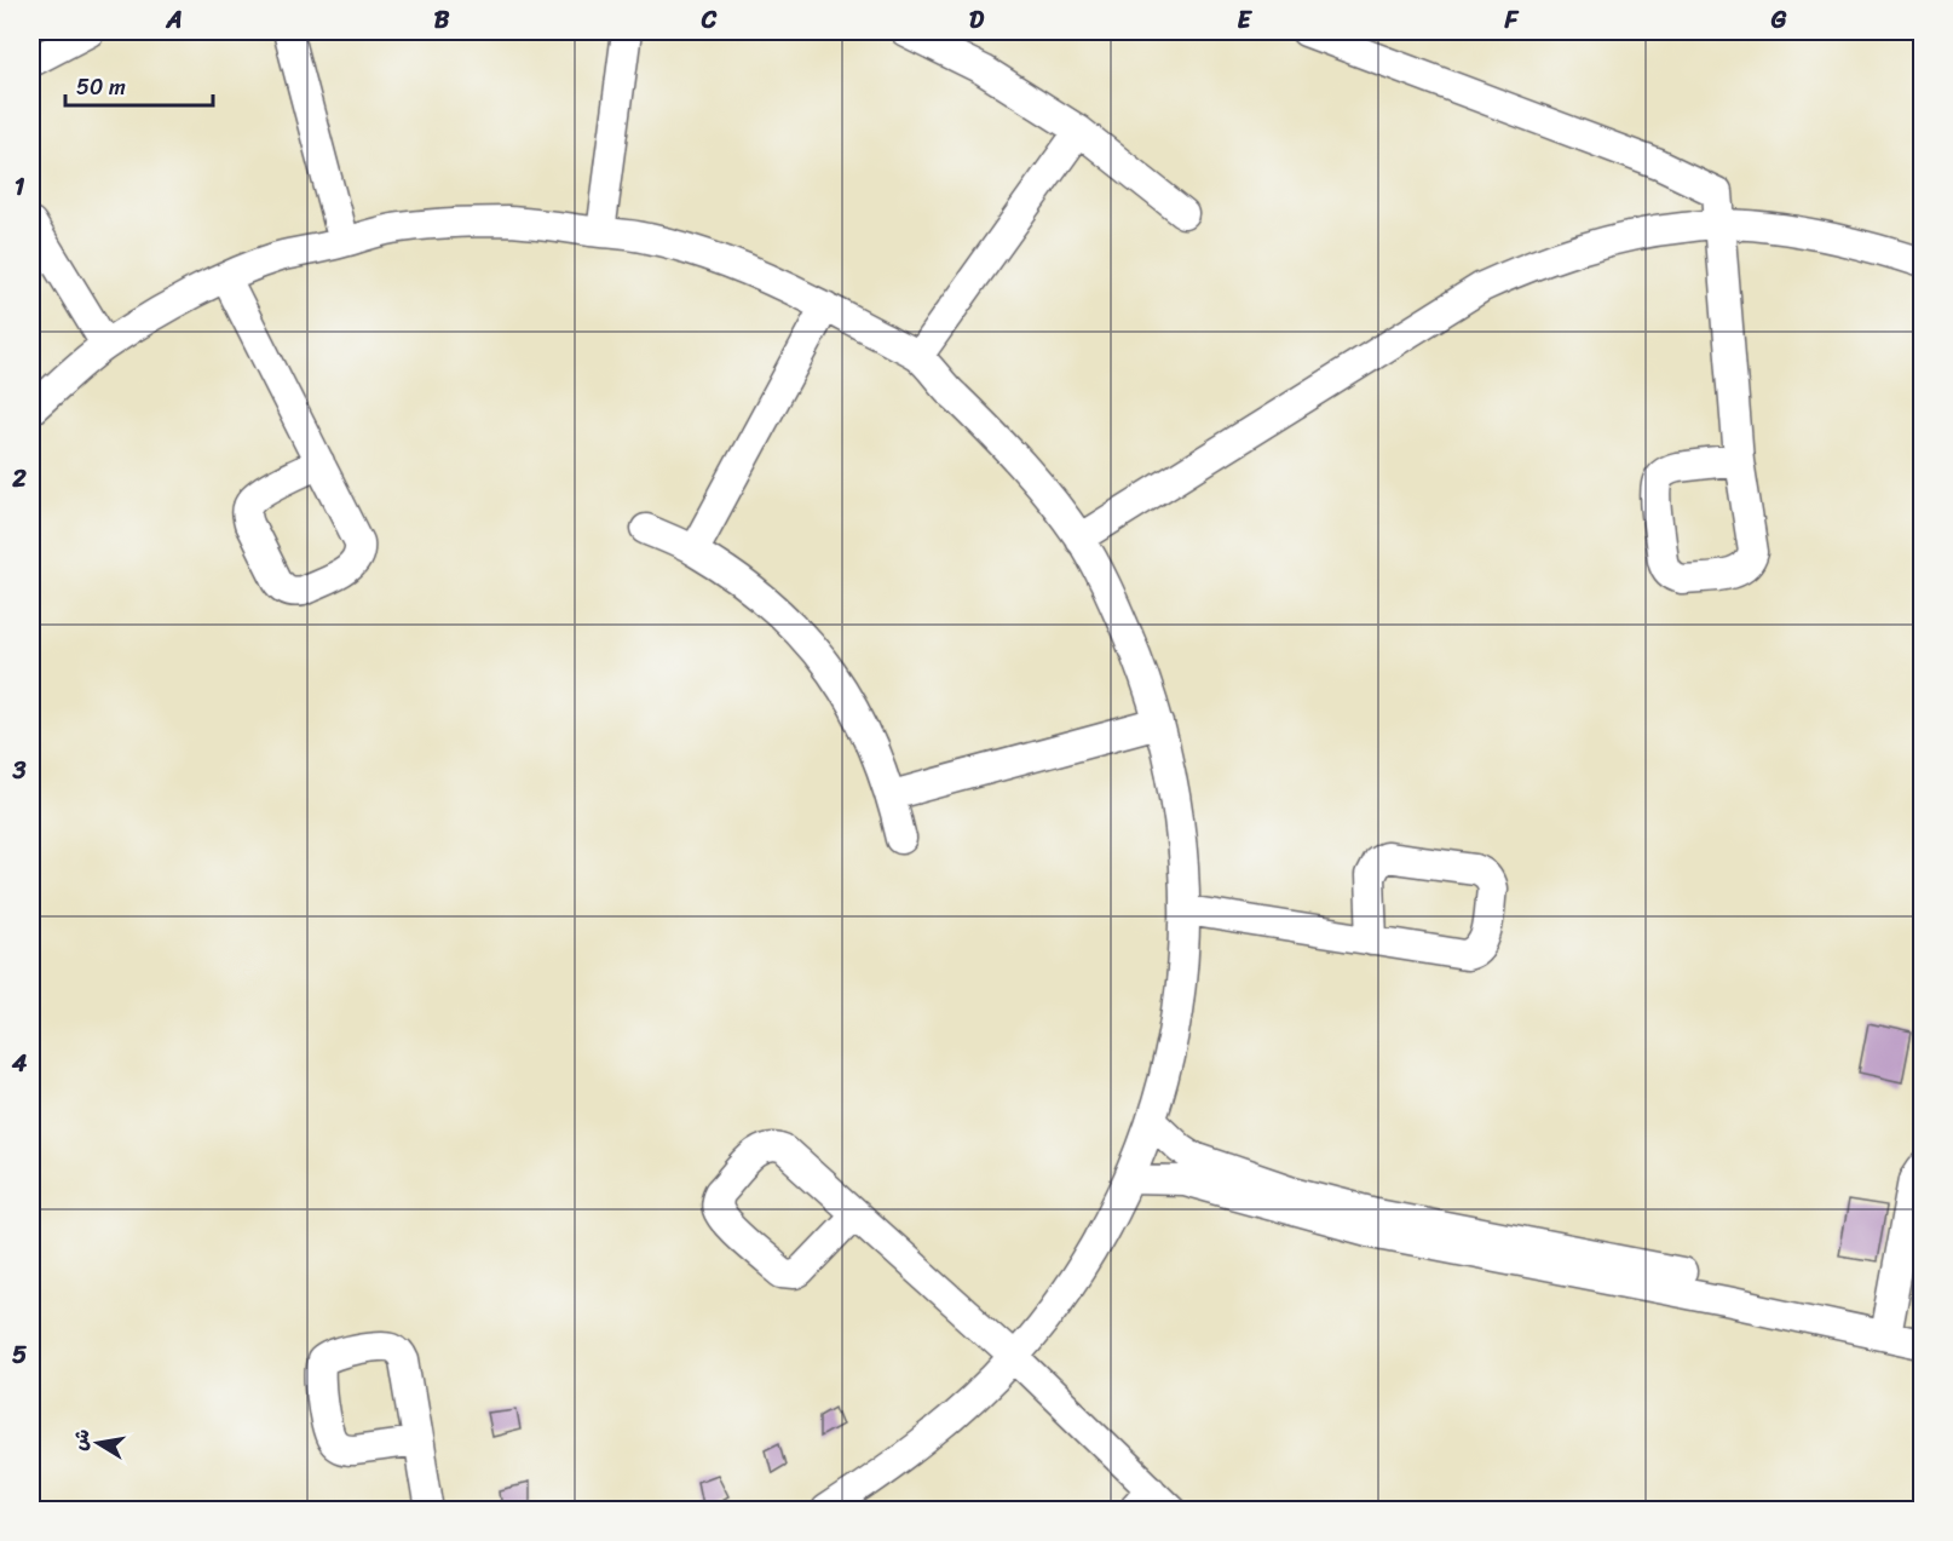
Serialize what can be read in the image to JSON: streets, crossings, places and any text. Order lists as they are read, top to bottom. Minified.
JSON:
{"scale_bar":"50 m","north":"left","grid":{"columns":["A","B","C","D","E","F","G"],"rows":["1","2","3","4","5"]}}
